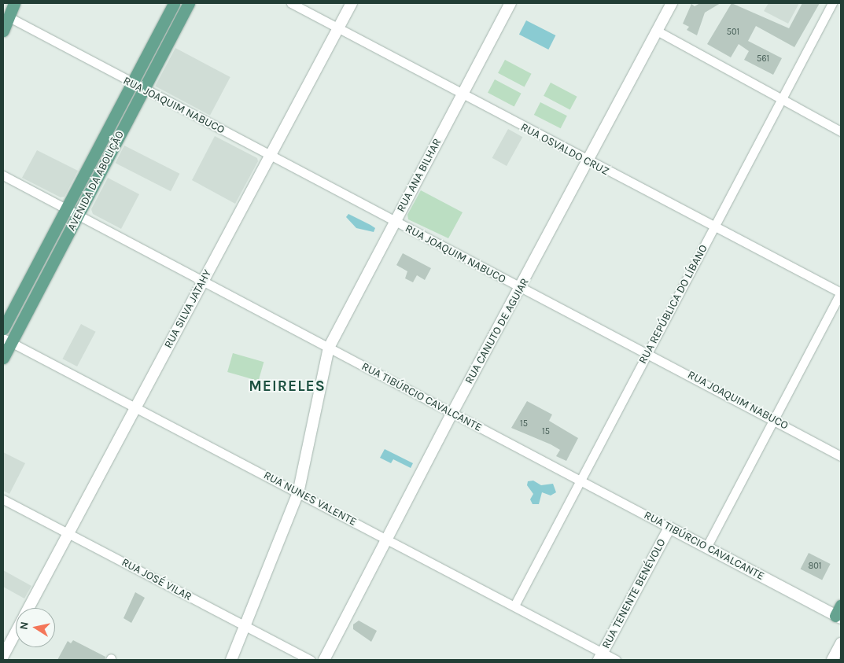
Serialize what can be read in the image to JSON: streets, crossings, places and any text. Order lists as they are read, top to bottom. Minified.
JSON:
{"streets":{"main road":["AVENIDA DA ABOLIÇÃO"],"street":["RUA JOAQUIM NABUCO","RUA OSVALDO CRUZ","RUA ANA BILHAR","RUA REPÚBLICA DO LÍBANO","RUA SILVA JATAHY","RUA CANUTO DE AGUIAR","RUA TIBÚRCIO CAVALCANTE","RUA NUNES VALENTE","RUA JOSÉ VILAR","RUA TENENTE BENÉVOLO"]},"crossings":[["RUA JOAQUIM NABUCO","RUA ANA BILHAR"],["RUA JOAQUIM NABUCO","AVENIDA DA ABOLIÇÃO"],["RUA JOAQUIM NABUCO","RUA REPÚBLICA DO LÍBANO"],["RUA JOAQUIM NABUCO","RUA SILVA JATAHY"],["RUA JOAQUIM NABUCO","RUA CANUTO DE AGUIAR"],["RUA OSVALDO CRUZ","RUA ANA BILHAR"],["RUA OSVALDO CRUZ","RUA REPÚBLICA DO LÍBANO"],["RUA OSVALDO CRUZ","RUA SILVA JATAHY"],["RUA OSVALDO CRUZ","RUA CANUTO DE AGUIAR"],["RUA ANA BILHAR","RUA TIBÚRCIO CAVALCANTE"],["RUA ANA BILHAR","RUA NUNES VALENTE"],["RUA ANA BILHAR","RUA JOSÉ VILAR"],["AVENIDA DA ABOLIÇÃO","RUA TIBÚRCIO CAVALCANTE"],["AVENIDA DA ABOLIÇÃO","RUA NUNES VALENTE"],["RUA REPÚBLICA DO LÍBANO","RUA TIBÚRCIO CAVALCANTE"],["RUA REPÚBLICA DO LÍBANO","RUA NUNES VALENTE"],["RUA SILVA JATAHY","RUA TIBÚRCIO CAVALCANTE"],["RUA SILVA JATAHY","RUA NUNES VALENTE"],["RUA SILVA JATAHY","RUA JOSÉ VILAR"],["RUA CANUTO DE AGUIAR","RUA TIBÚRCIO CAVALCANTE"],["RUA CANUTO DE AGUIAR","RUA NUNES VALENTE"],["RUA TIBÚRCIO CAVALCANTE","RUA TENENTE BENÉVOLO"],["RUA NUNES VALENTE","RUA TENENTE BENÉVOLO"]],"districts":["MEIRELES"],"house_numbers":["501","561","15","15","801"],"north":"left"}
